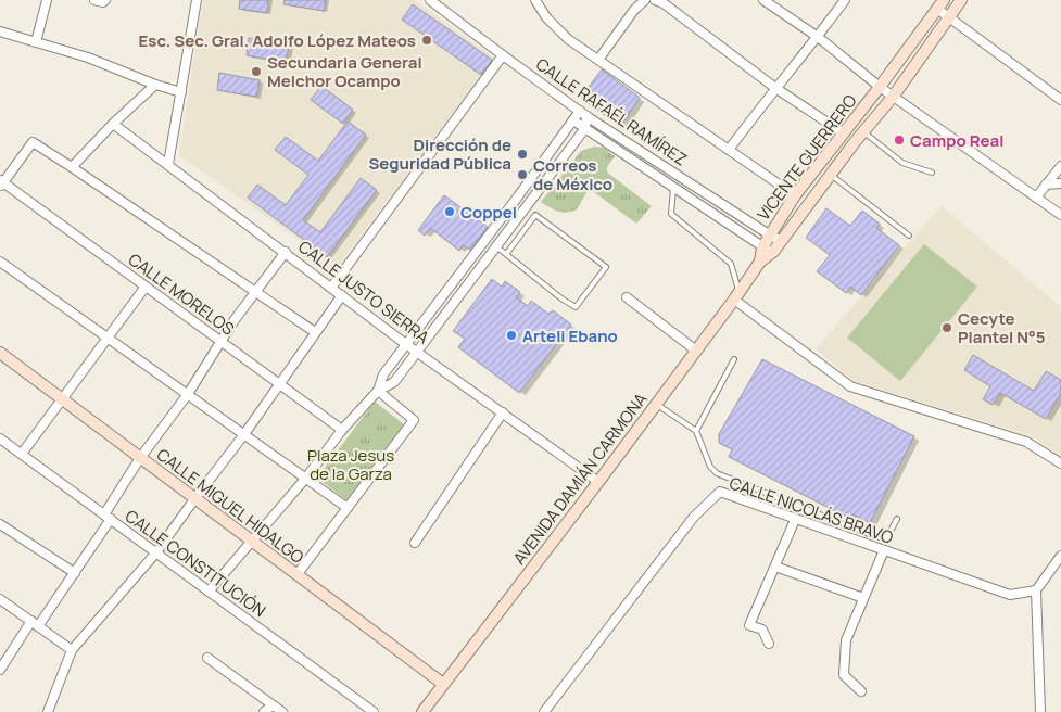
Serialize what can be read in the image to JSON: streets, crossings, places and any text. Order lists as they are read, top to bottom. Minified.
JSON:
{"streets":{"street":["CALLE RAFAÉL RAMÍREZ","VICENTE GUERRERO","CALLE JUSTO SIERRA","CALLE MORELOS","AVENIDA DAMIÁN CARMONA","CALLE MIGUEL HIDALGO","CALLE NICOLÁS BRAVO","CALLE CONSTITUCIÓN"]},"crossings":[["CALLE RAFAÉL RAMÍREZ","VICENTE GUERRERO"],["CALLE RAFAÉL RAMÍREZ","AVENIDA DAMIÁN CARMONA"],["VICENTE GUERRERO","AVENIDA DAMIÁN CARMONA"],["CALLE JUSTO SIERRA","AVENIDA DAMIÁN CARMONA"],["AVENIDA DAMIÁN CARMONA","CALLE MIGUEL HIDALGO"]],"parks":["Plaza Jesus de la Garza"],"places":["Esc. Sec. Gral. Adolfo López Mateos","Secundaria General Melchor Ocampo","Campo Real","Dirección de Seguridad Pública","Correos de México","Coppel","Cecyte Plantel N°5","Arteli Ebano"]}
